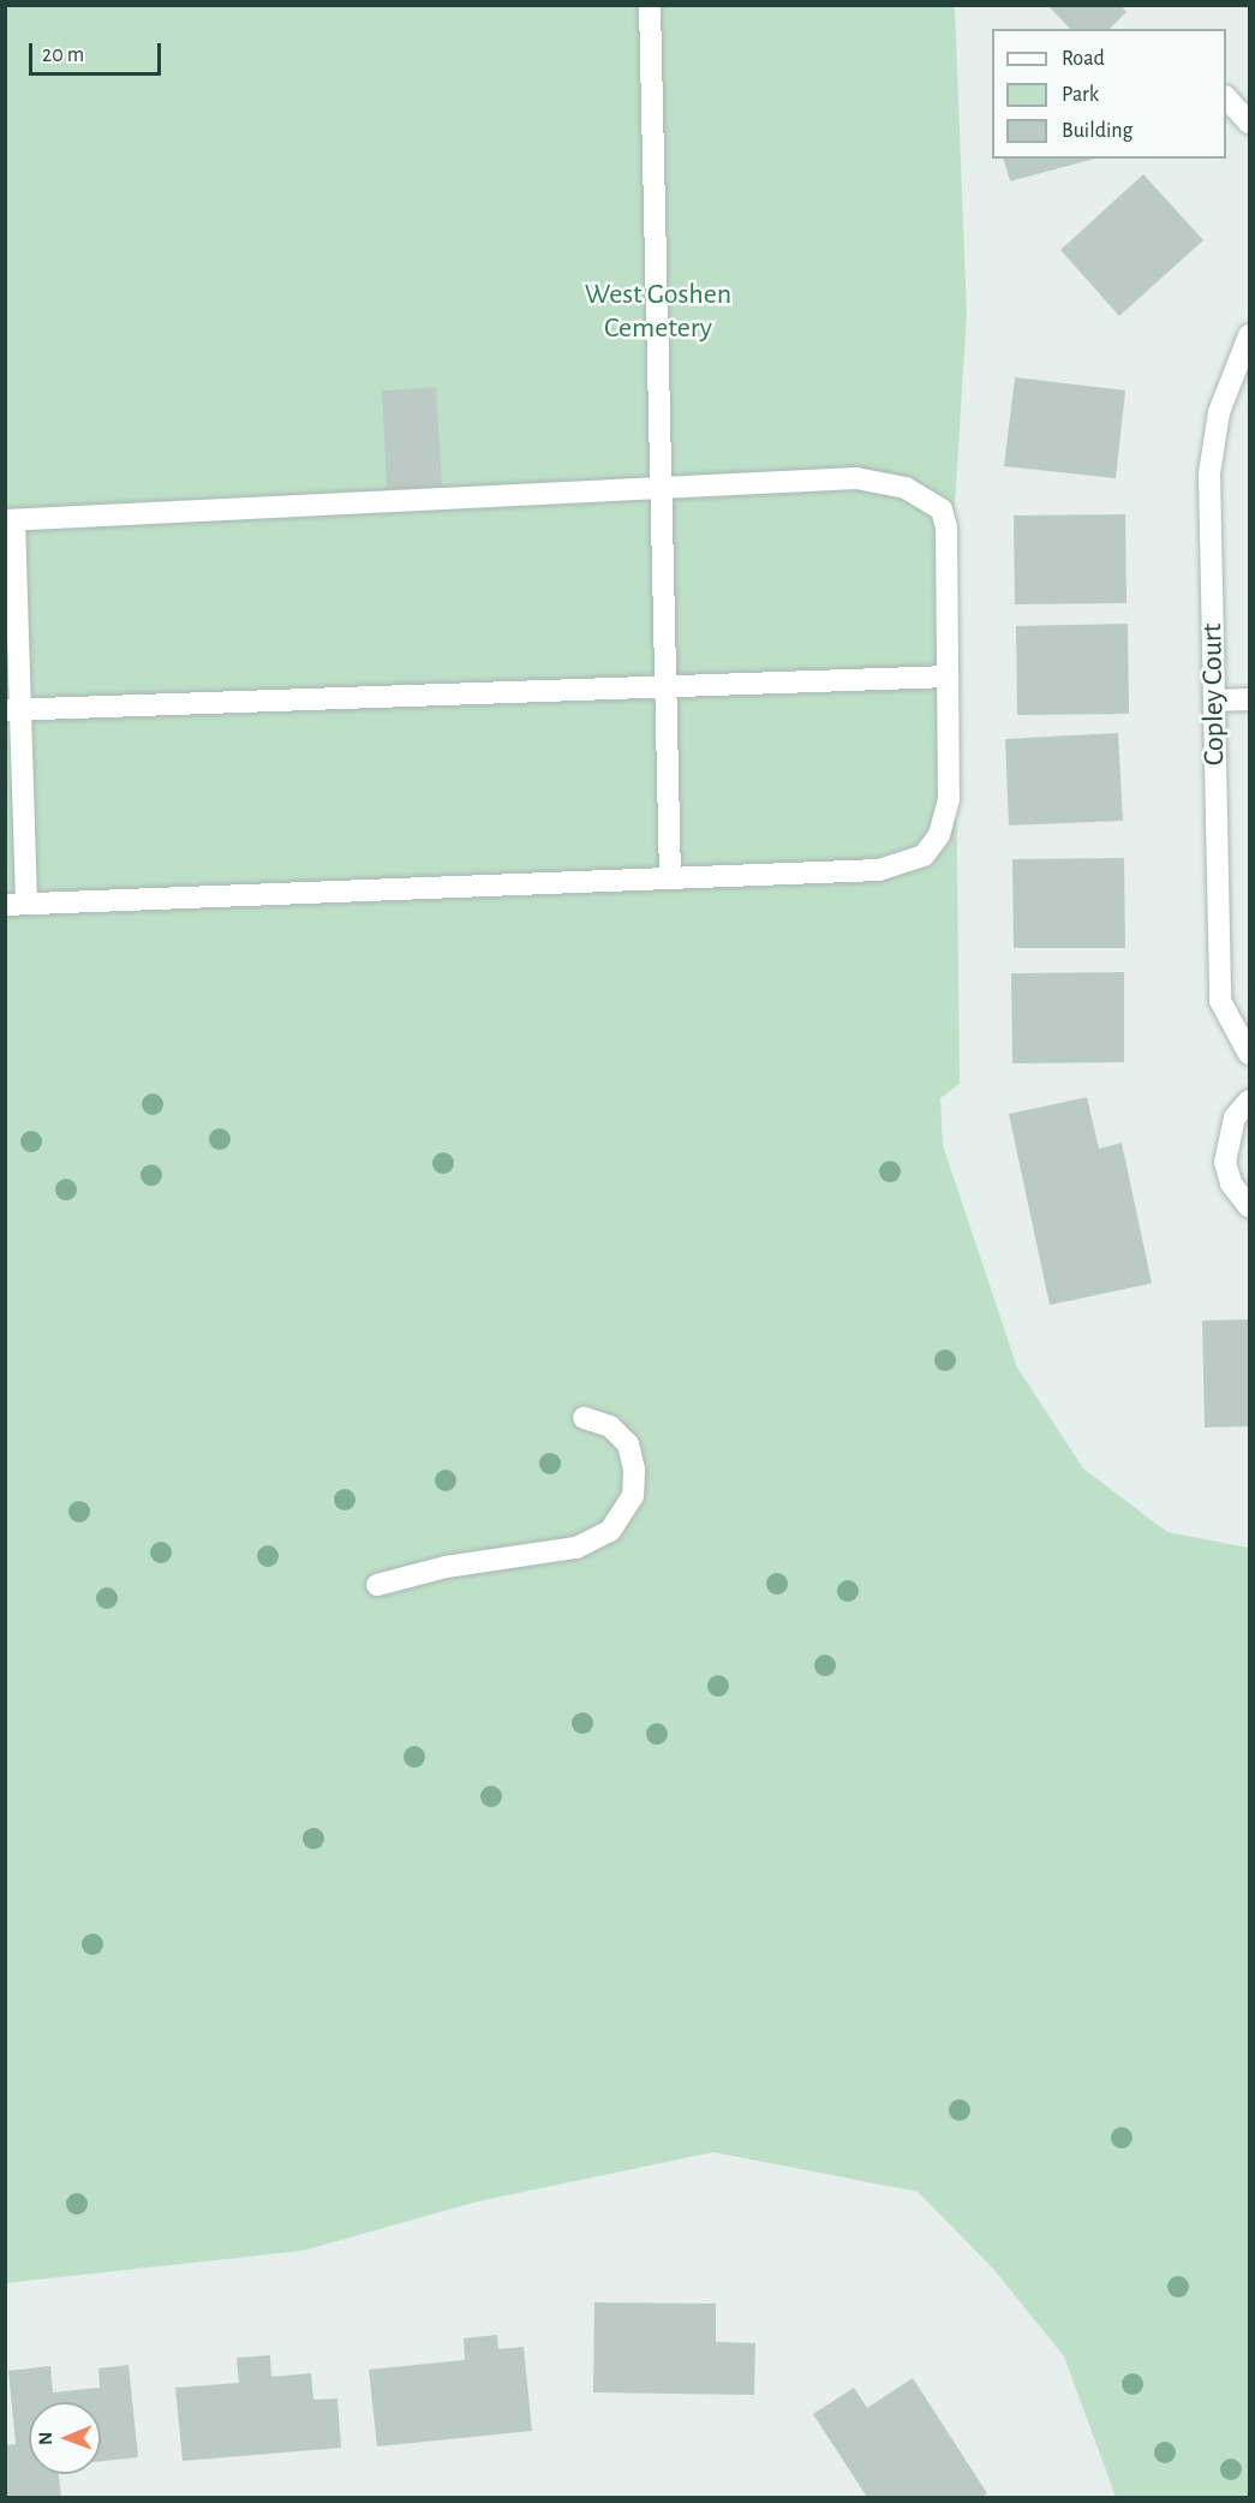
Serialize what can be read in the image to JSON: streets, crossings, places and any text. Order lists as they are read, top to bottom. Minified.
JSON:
{"streets":{"street":["Copley Court"]},"parks":["West Goshen Cemetery"],"legend":["Road","Park","Building"],"scale_bar":"20 m","north":"left"}
